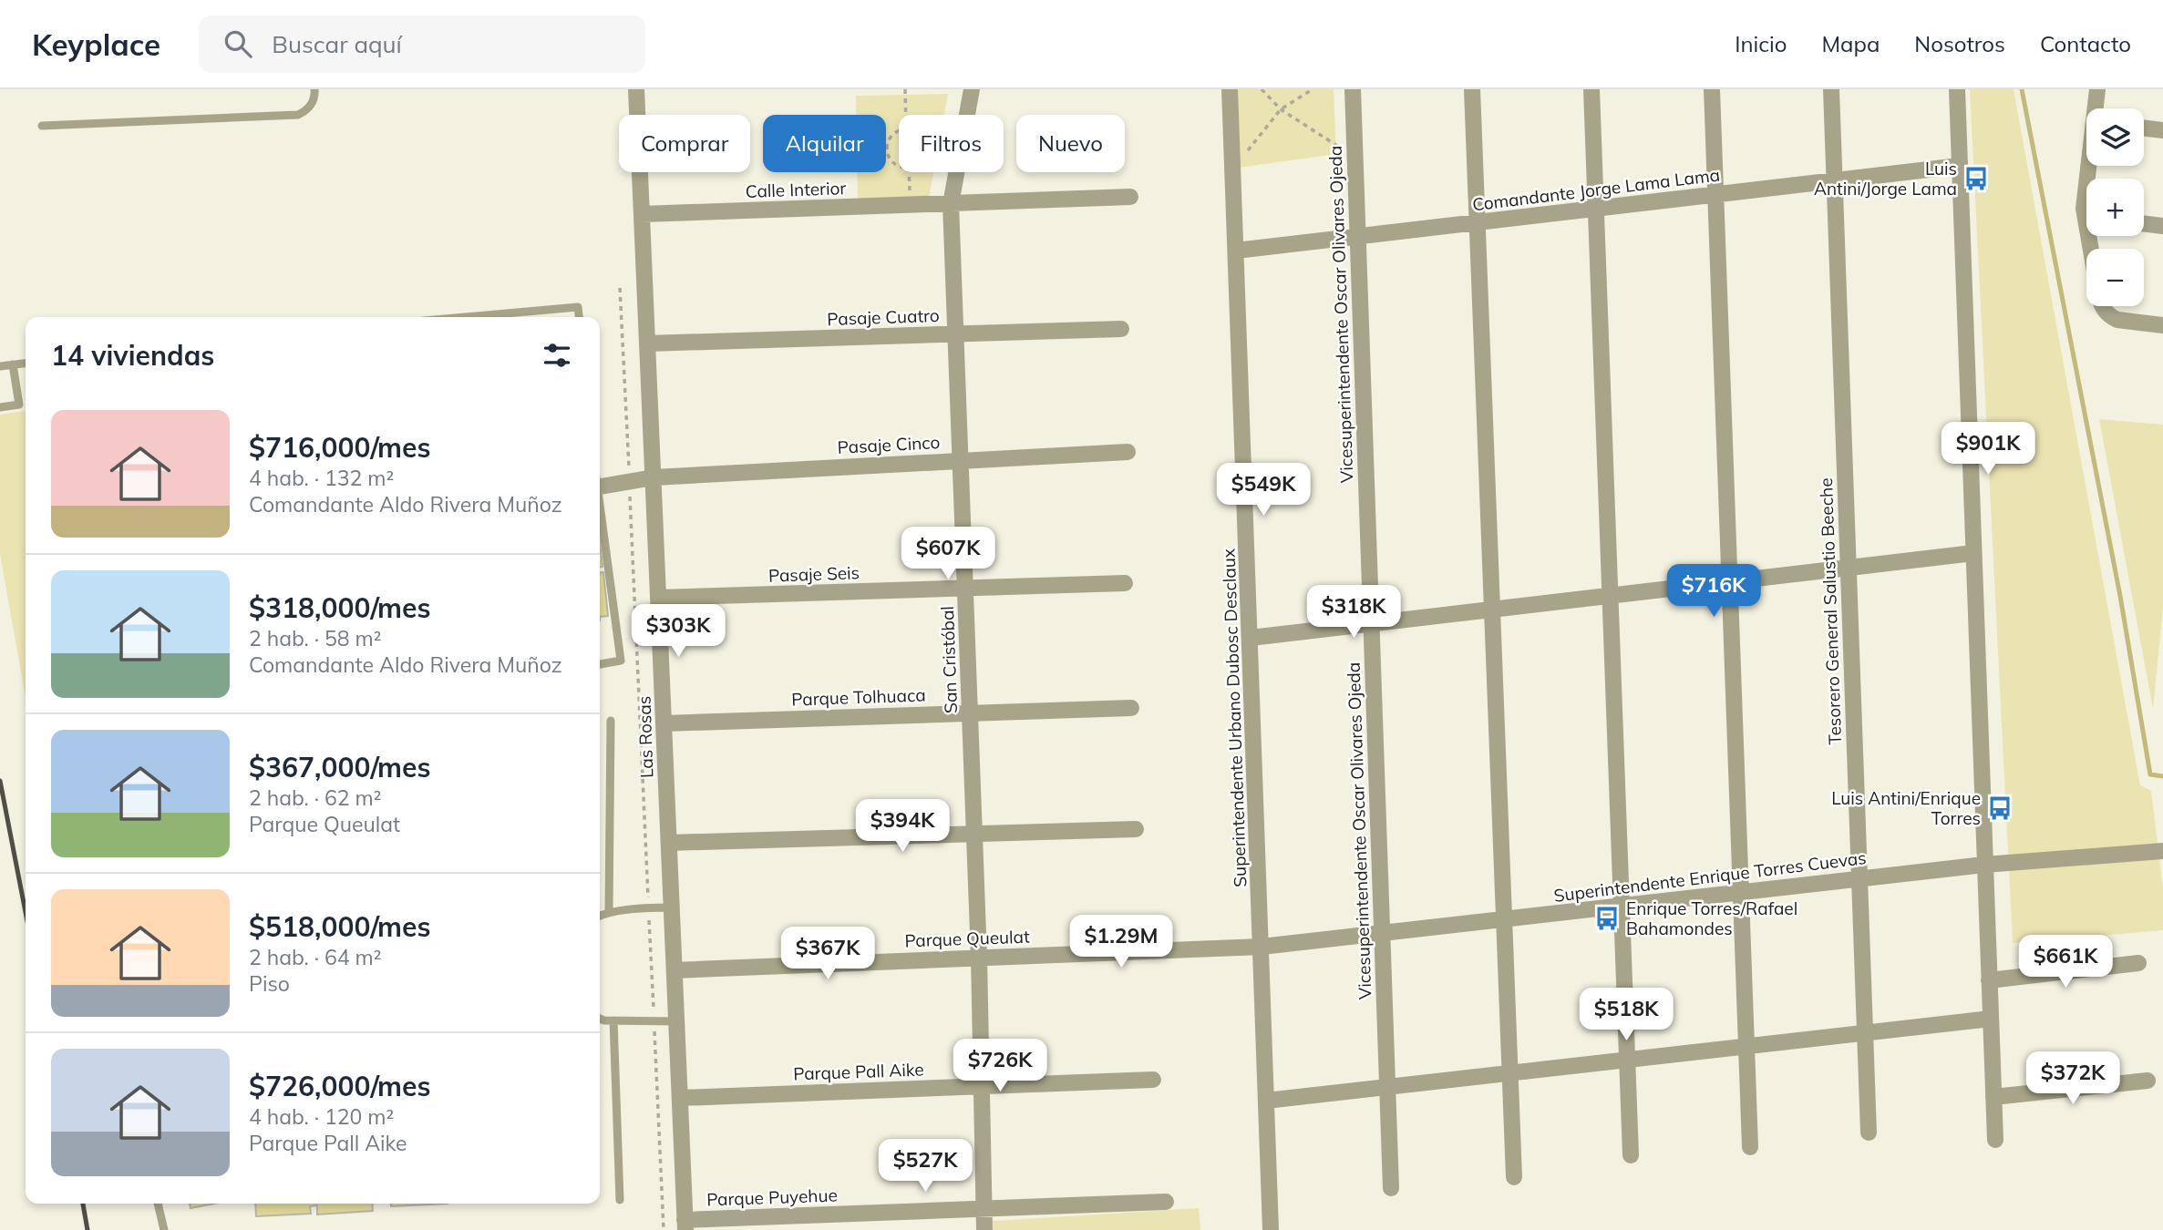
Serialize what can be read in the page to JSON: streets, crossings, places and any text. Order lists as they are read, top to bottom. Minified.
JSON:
{"streets":{"street":["Calle Interior","Comandante Jorge Lama Lama","Vicesuperintendente Oscar Olivares Ojeda","Pasaje Cuatro","Pasaje Cinco","Pasaje Seis","Tesorero General Salustio Beeche","San Cristóbal","Parque Tolhuaca","Superintendente Urbano Dubosc Desclaux","Las Rosas","Superintendente Enrique Torres Cuevas","Parque Queulat","Parque Pall Aike","Parque Puyehue"]},"crossings":[["Calle Interior","San Cristóbal"],["Calle Interior","Las Rosas"],["Comandante Jorge Lama Lama","Vicesuperintendente Oscar Olivares Ojeda"],["Comandante Jorge Lama Lama","Tesorero General Salustio Beeche"],["Comandante Jorge Lama Lama","Superintendente Urbano Dubosc Desclaux"],["Vicesuperintendente Oscar Olivares Ojeda","Superintendente Enrique Torres Cuevas"],["Pasaje Cuatro","San Cristóbal"],["Pasaje Cuatro","Las Rosas"],["Pasaje Cinco","San Cristóbal"],["Pasaje Cinco","Las Rosas"],["Pasaje Seis","San Cristóbal"],["Pasaje Seis","Las Rosas"],["Tesorero General Salustio Beeche","Superintendente Enrique Torres Cuevas"],["San Cristóbal","Parque Tolhuaca"],["San Cristóbal","Parque Queulat"],["San Cristóbal","Parque Pall Aike"],["San Cristóbal","Parque Puyehue"],["Parque Tolhuaca","Las Rosas"],["Superintendente Urbano Dubosc Desclaux","Superintendente Enrique Torres Cuevas"],["Superintendente Urbano Dubosc Desclaux","Parque Queulat"],["Las Rosas","Parque Queulat"],["Las Rosas","Parque Pall Aike"],["Las Rosas","Parque Puyehue"],["Superintendente Enrique Torres Cuevas","Parque Queulat"]],"places":{"bus stop":["Luis Antini/Jorge Lama","Luis Antini/Enrique Torres","Enrique Torres/Rafael Bahamondes"]},"page":{"header":"Keyplace","search":"Buscar aquí","nav":["Inicio","Mapa","Nosotros","Contacto"],"map_buttons":["+","−"],"chip":["Comprar","Alquilar","Filtros","Nuevo"],"heading":"14 viviendas","list":[{"name":"$716,000/mes","note":"4 hab. · 132 m² · Comandante Aldo Rivera Muñoz"},{"name":"$318,000/mes","note":"2 hab. · 58 m² · Comandante Aldo Rivera Muñoz"},{"name":"$367,000/mes","note":"2 hab. · 62 m² · Parque Queulat"},{"name":"$518,000/mes","note":"2 hab. · 64 m² · Piso"},{"name":"$726,000/mes","note":"4 hab. · 120 m² · Parque Pall Aike"}],"price":["$901K","$549K","$607K","$716K","$318K","$303K","$394K","$1.29M","$367K","$661K","$518K","$726K","$372K","$527K"]}}
